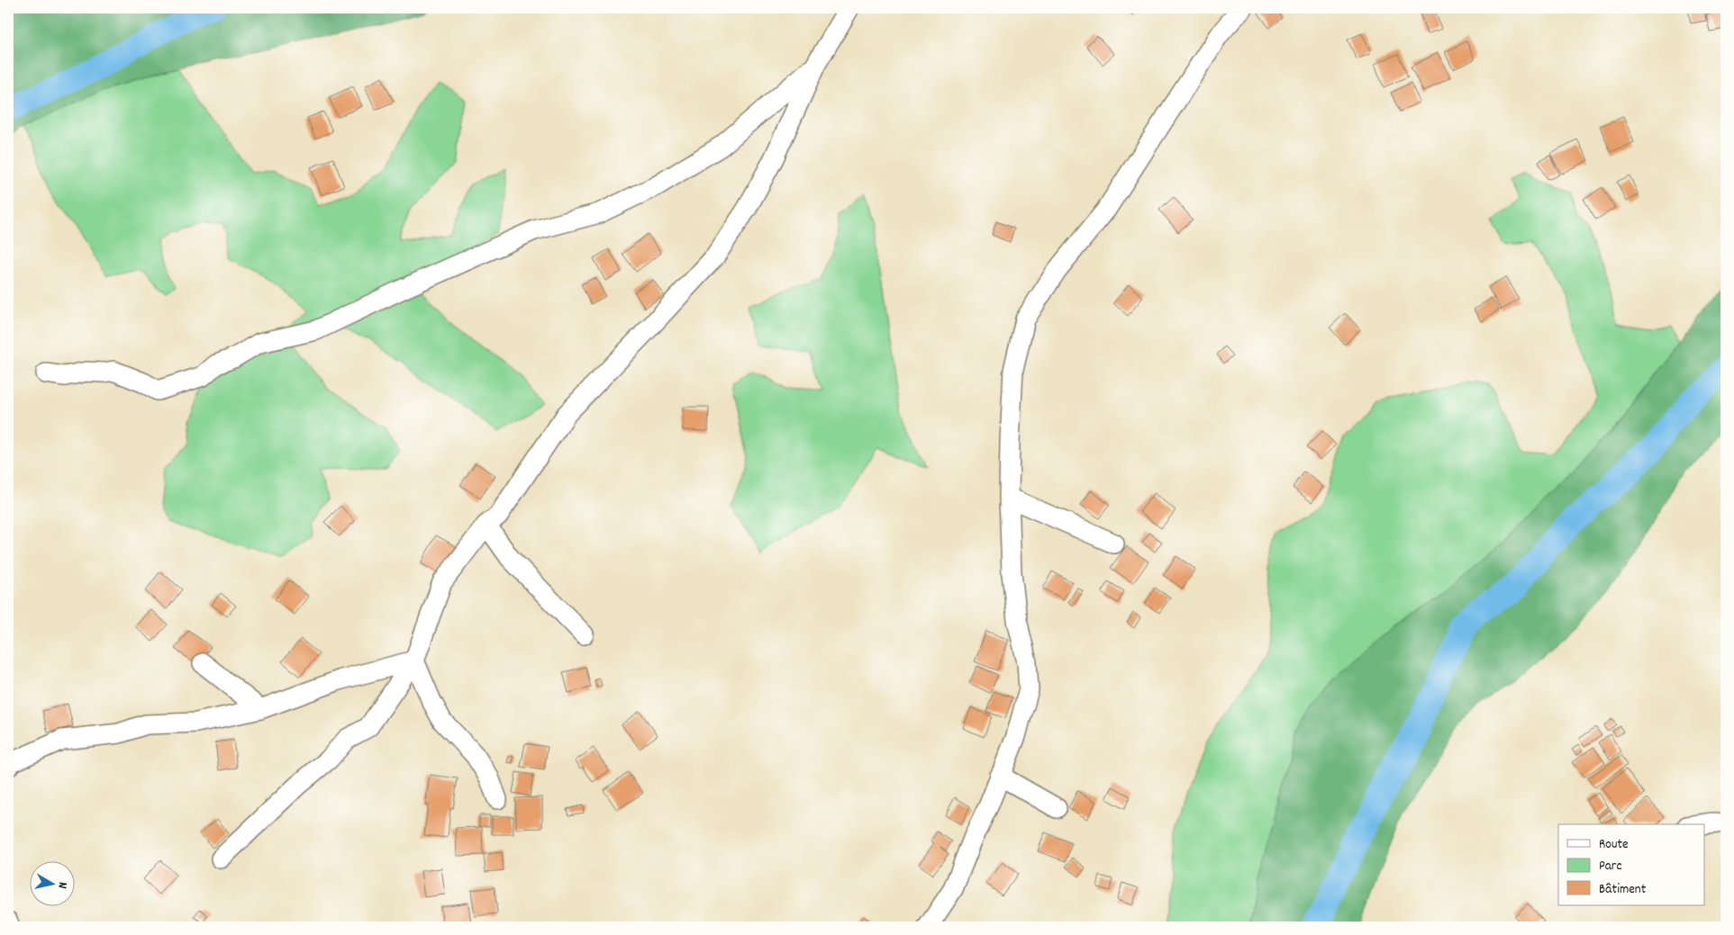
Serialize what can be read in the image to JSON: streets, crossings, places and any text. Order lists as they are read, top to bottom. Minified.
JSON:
{"legend":["Route","Parc","Bâtiment"],"north":"right"}
